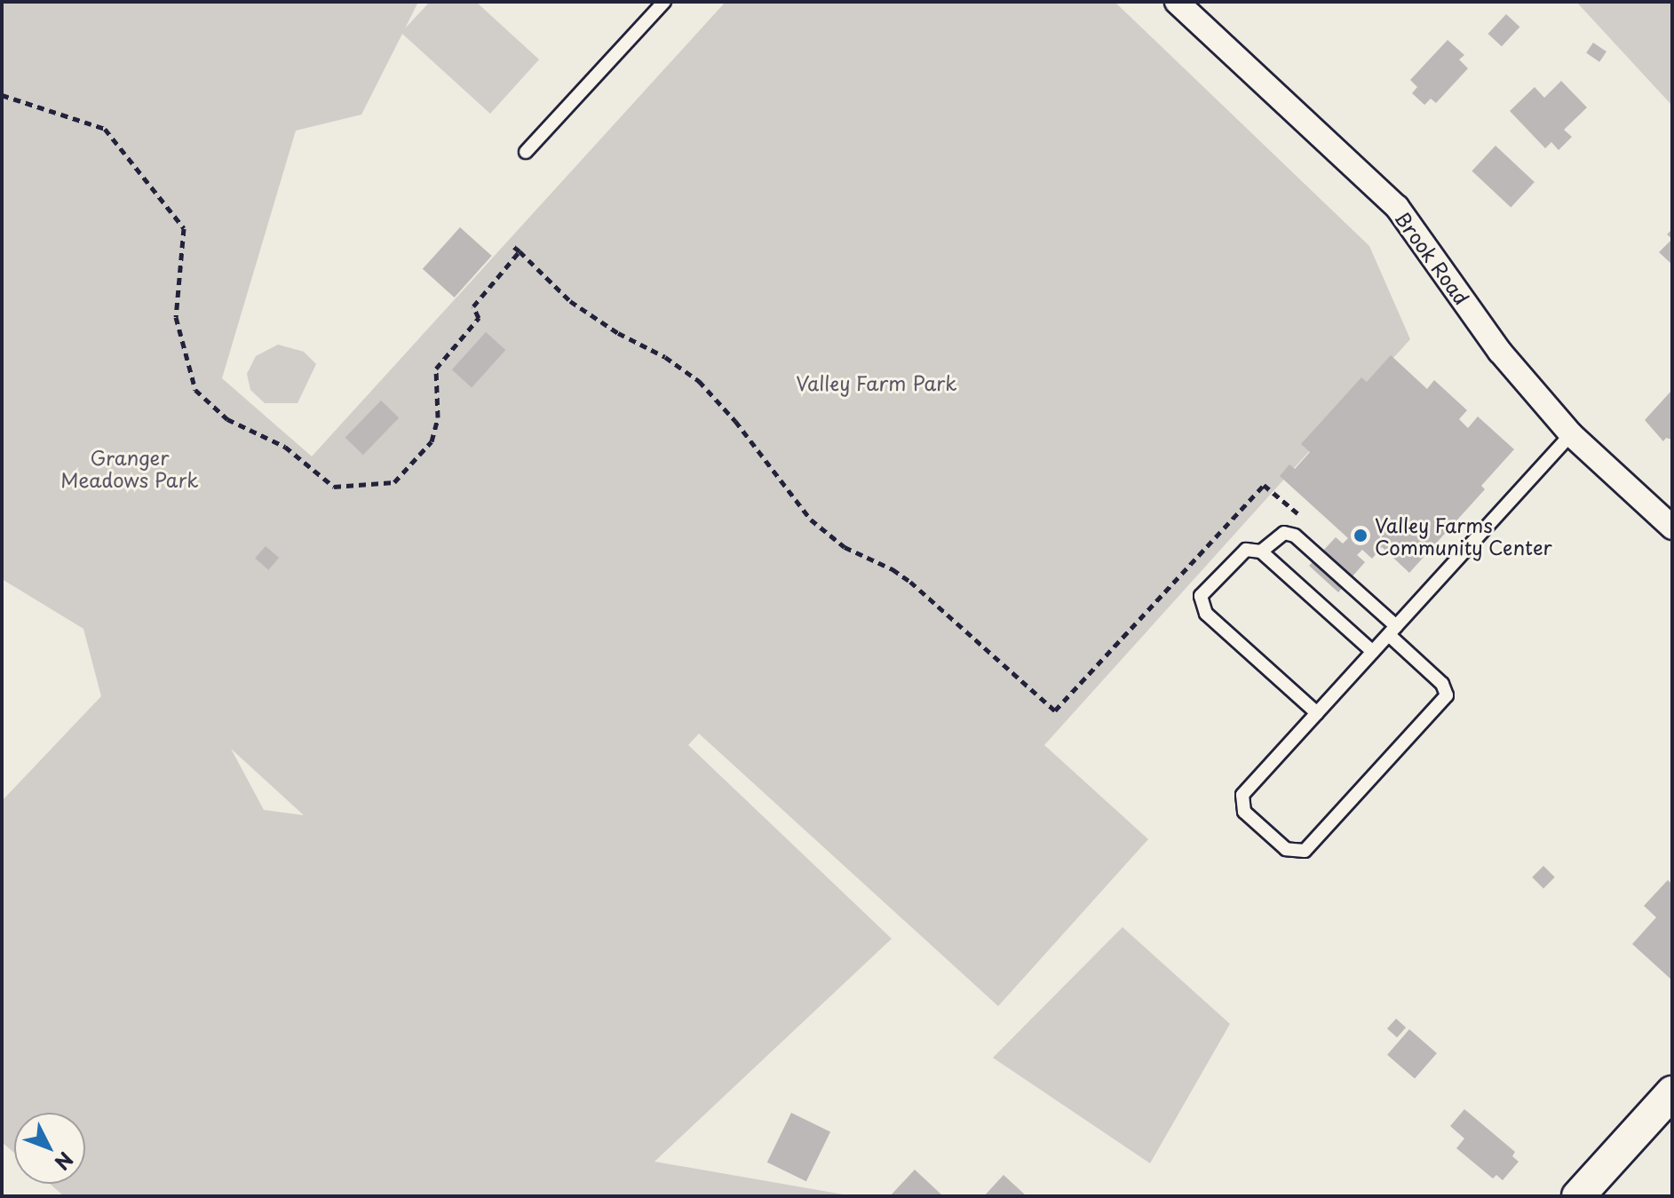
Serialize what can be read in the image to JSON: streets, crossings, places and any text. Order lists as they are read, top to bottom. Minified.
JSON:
{"streets":{"street":["Brook Road"]},"parks":["Valley Farm Park","Granger Meadows Park"],"places":["Valley Farms Community Center"],"north":"bottom right"}
